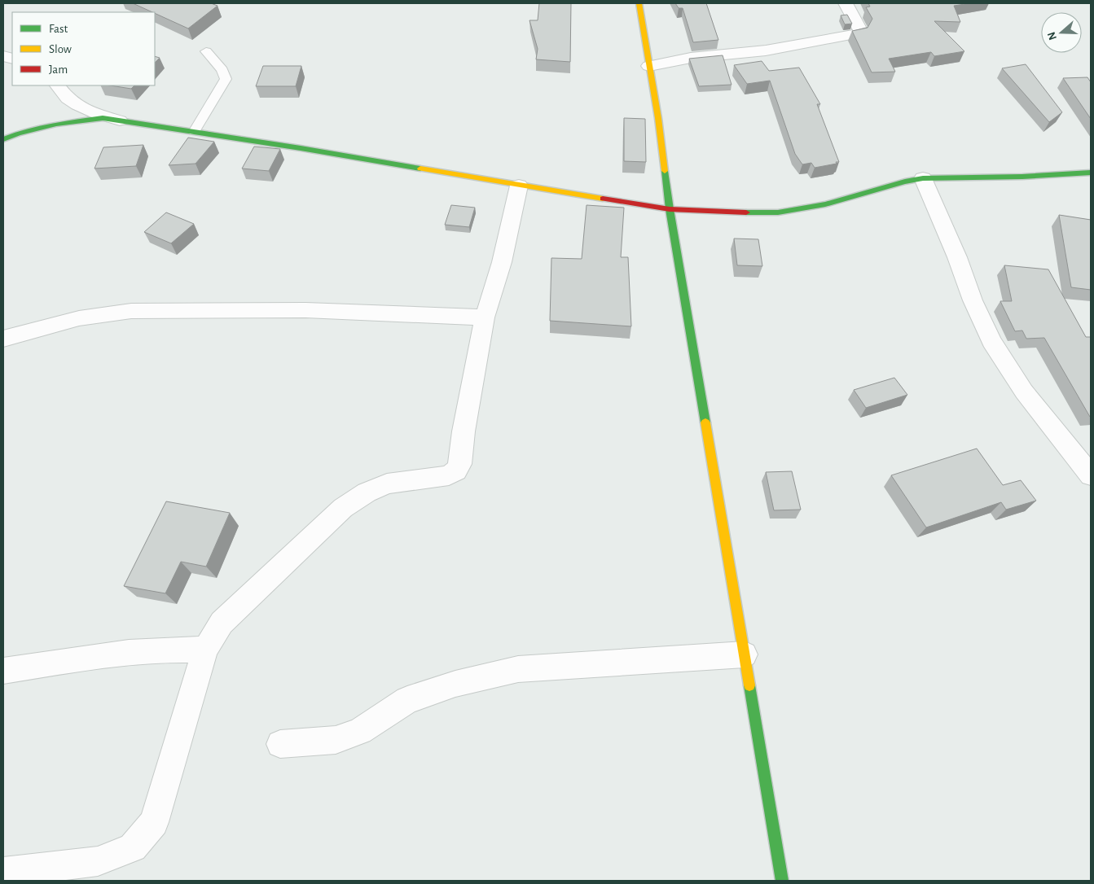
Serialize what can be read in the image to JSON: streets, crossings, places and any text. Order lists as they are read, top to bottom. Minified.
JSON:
{"legend":["Fast","Slow","Jam"],"north":"left"}
